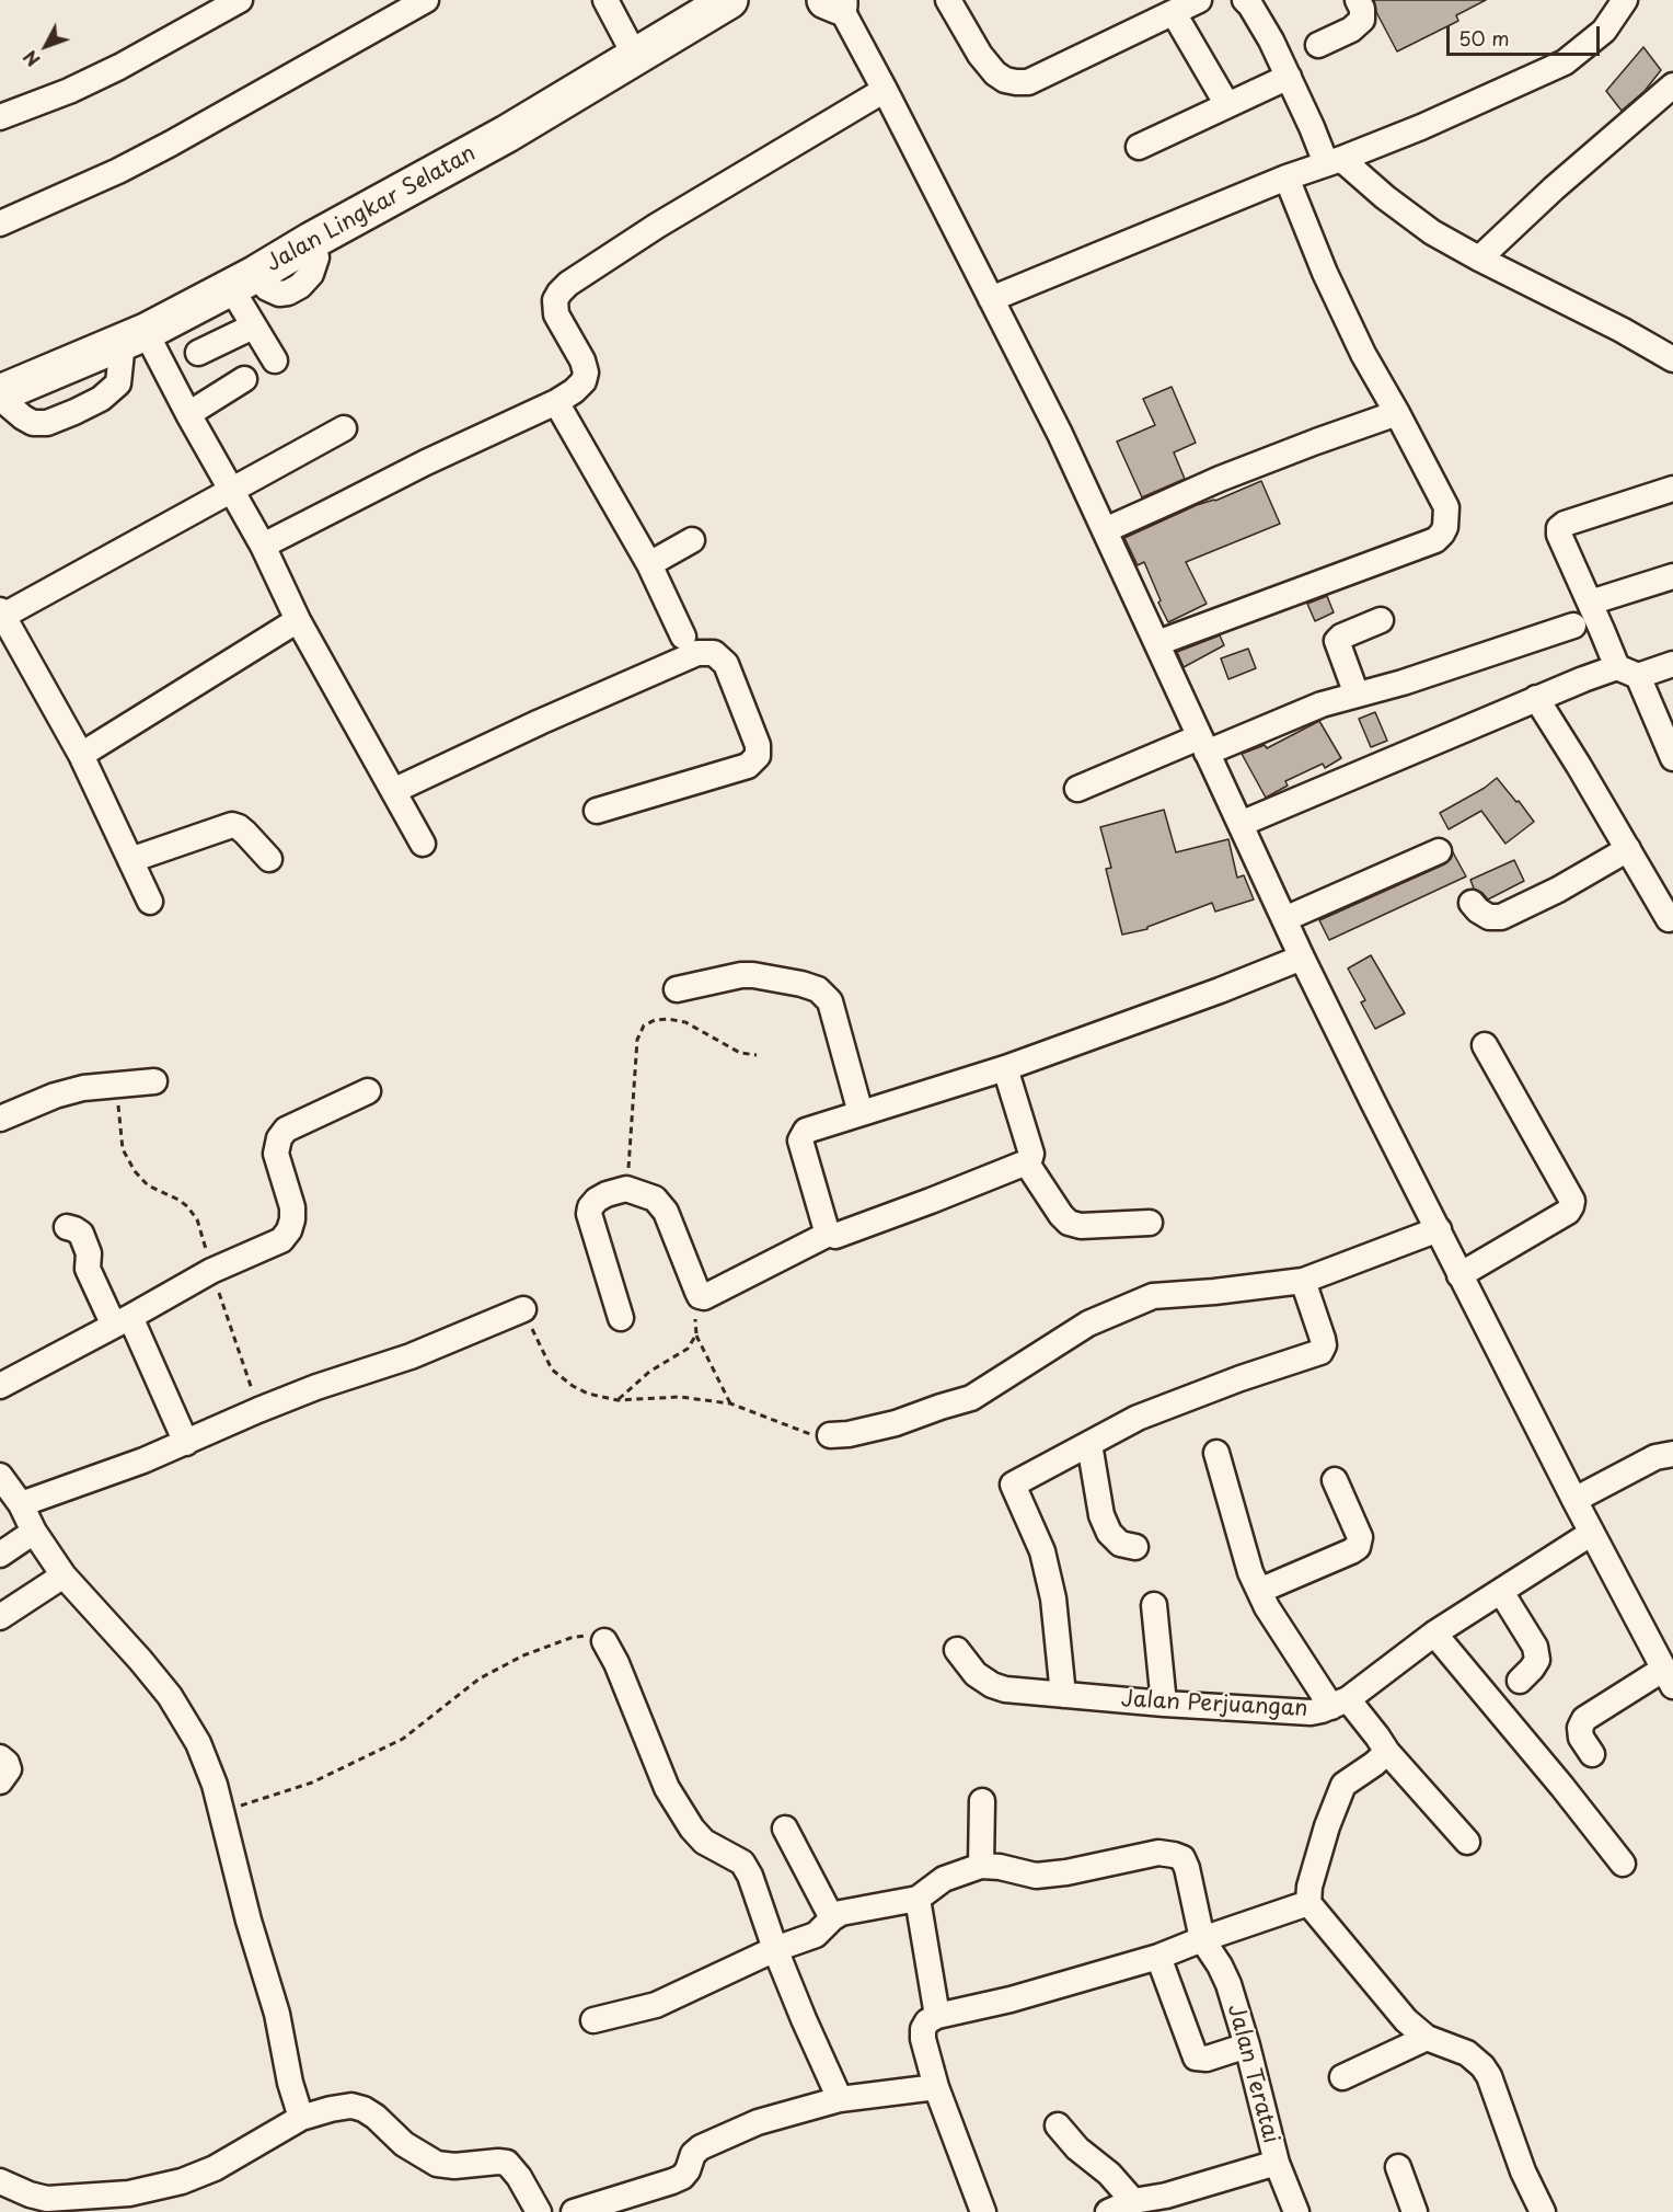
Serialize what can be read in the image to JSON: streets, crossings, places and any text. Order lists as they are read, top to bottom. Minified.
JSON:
{"streets":{"highway":["Jalan Lingkar Selatan"],"street":["Jalan Perjuangan","Jalan Teratai"]},"scale_bar":"50 m","north":"bottom left"}
